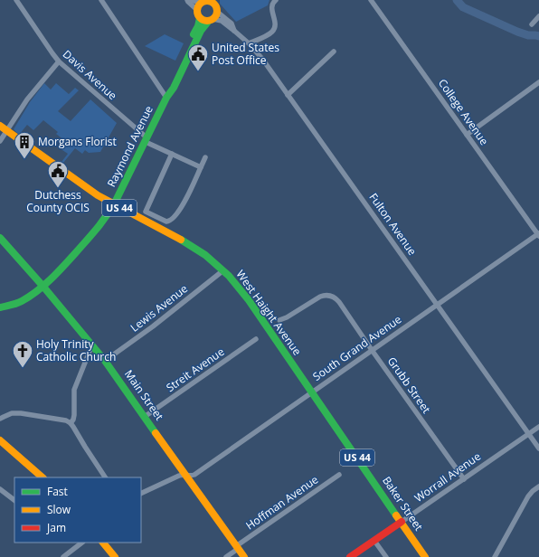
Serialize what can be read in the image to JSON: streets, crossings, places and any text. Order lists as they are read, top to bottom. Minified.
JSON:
{"streets":{"main road":["Raymond Avenue","US 44","West Haight Avenue","Main Street","Worrall Avenue","Baker Street"],"street":["Davis Avenue","College Avenue","Fulton Avenue","Lewis Avenue","South Grand Avenue","Streit Avenue","Grubb Street","Hoffman Avenue"]},"crossings":[["Davis Avenue","Raymond Avenue"],["College Avenue","South Grand Avenue"],["Raymond Avenue","Fulton Avenue"],["Raymond Avenue","West Haight Avenue"],["Raymond Avenue","Main Street"],["Fulton Avenue","South Grand Avenue"],["Fulton Avenue","Worrall Avenue"],["Lewis Avenue","West Haight Avenue"],["Lewis Avenue","Main Street"],["West Haight Avenue","South Grand Avenue"],["West Haight Avenue","Baker Street"],["South Grand Avenue","Grubb Street"],["South Grand Avenue","Main Street"],["South Grand Avenue","Baker Street"],["Streit Avenue","Main Street"],["Grubb Street","Worrall Avenue"],["Main Street","Hoffman Avenue"],["Worrall Avenue","Baker Street"]],"places":{"public building":["United States Post Office","Dutchess County OCIS"],"building":["Morgans Florist"],"church":["Holy Trinity Catholic Church"]},"legend":["Fast","Slow","Jam"]}
